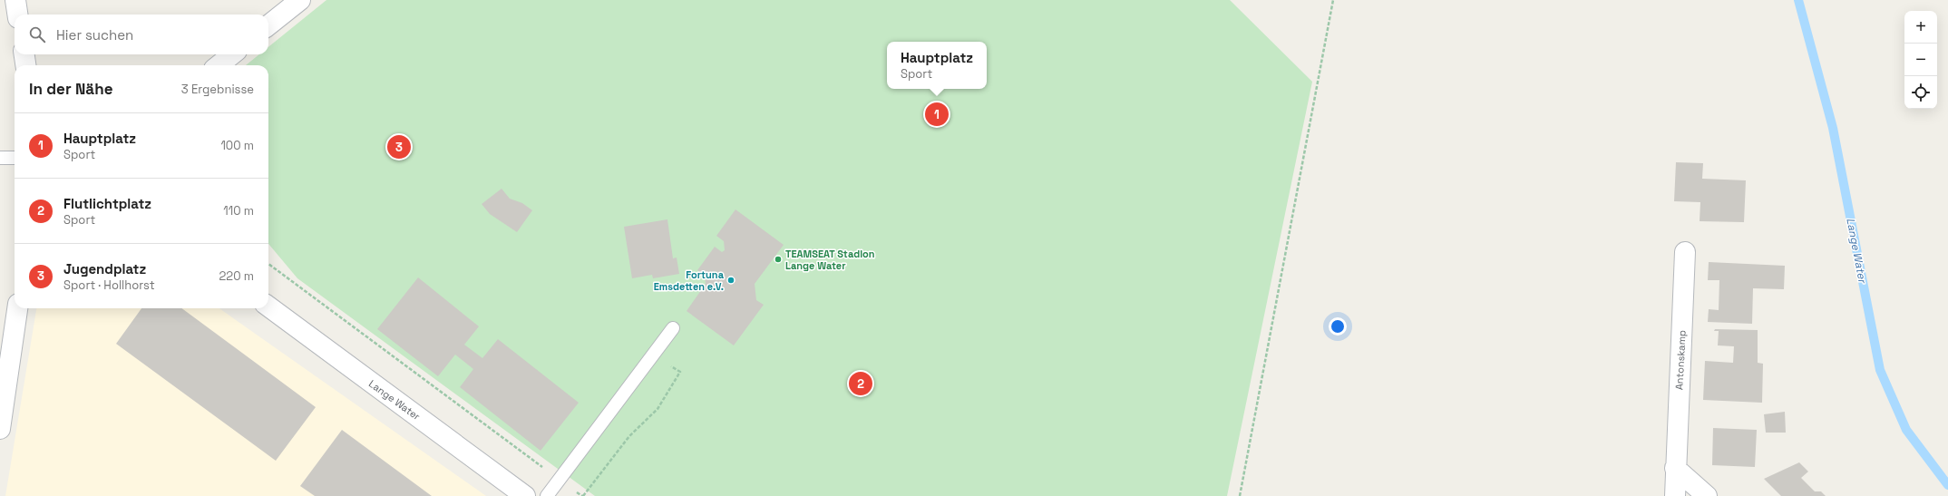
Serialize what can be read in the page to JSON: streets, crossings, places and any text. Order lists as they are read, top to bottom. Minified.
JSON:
{"streets":{"street":["Antonskamp","Lange Water"]},"water":["Lange Water"],"places":["TEAMSEAT Stadion Lange Water","Fortuna Emsdetten e.V."],"page":{"map_buttons":["+","−"],"search":"Hier suchen","popup":["Hauptplatz","Sport"],"heading":["In der Nähe","3 Ergebnisse"],"pins":["1","3","2"],"list":[{"mark":"1","name":"Hauptplatz","note":"Sport","value":"100 m"},{"mark":"2","name":"Flutlichtplatz","note":"Sport","value":"110 m"},{"mark":"3","name":"Jugendplatz","note":"Sport · Hollhorst","value":"220 m"}]}}
